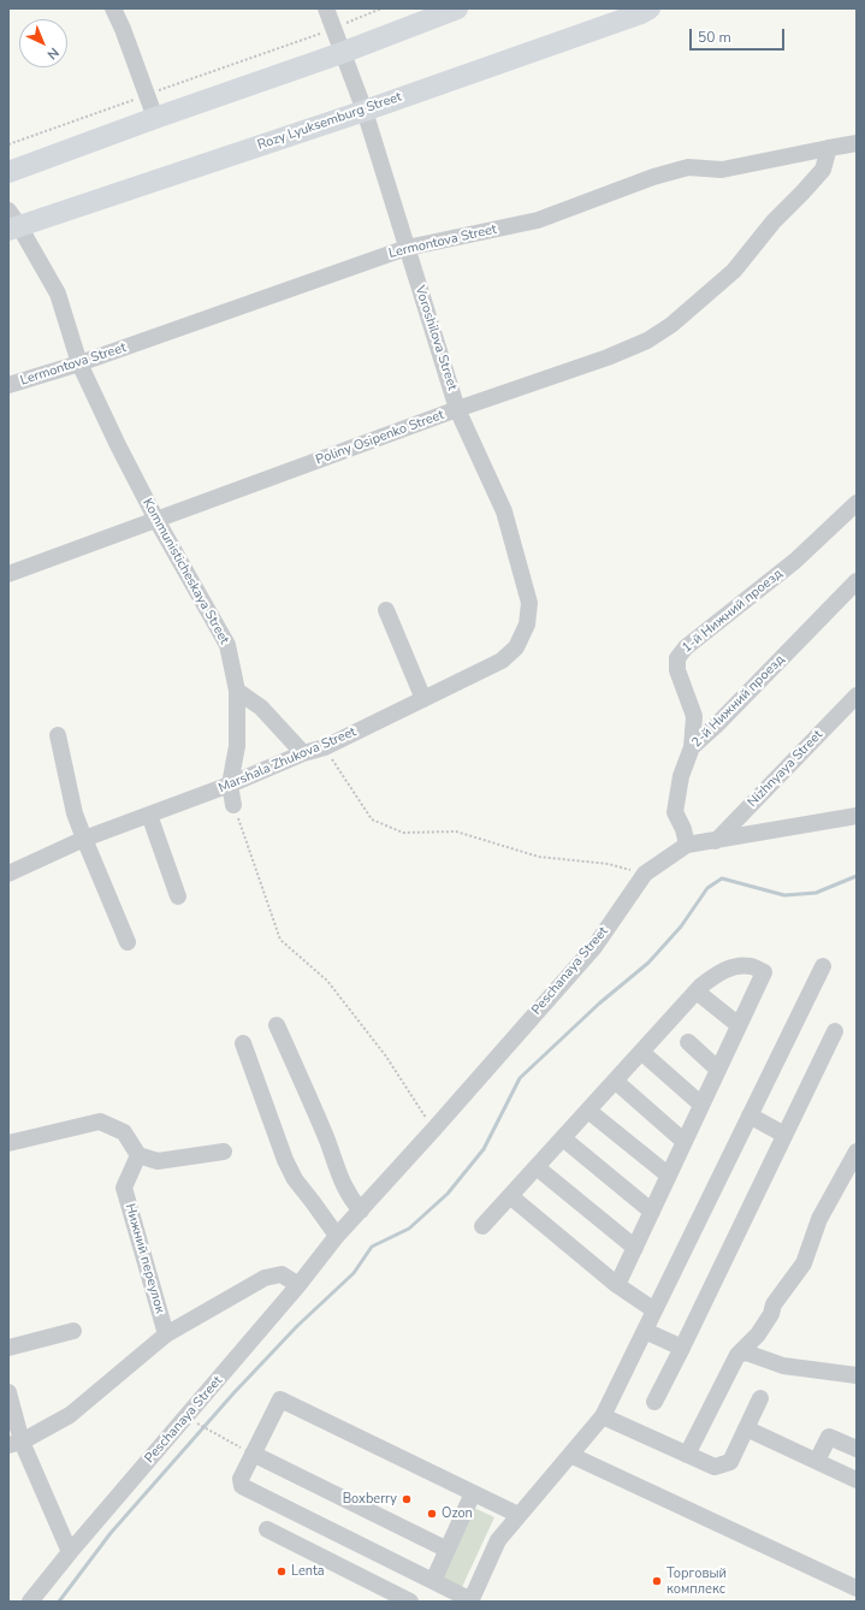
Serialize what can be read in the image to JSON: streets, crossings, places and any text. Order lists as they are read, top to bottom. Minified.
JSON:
{"streets":{"main road":["Rozy Lyuksemburg Street"],"street":["Lermontova Street","Voroshilova Street","Poliny Osipenko Street","Kommunisticheskaya Street","1-й Нижний проезд","2-й Нижний проезд","Marshala Zhukova Street","Nizhnyaya Street","Peschanaya Street","Нижний переулок"]},"crossings":[["Rozy Lyuksemburg Street","Voroshilova Street"],["Rozy Lyuksemburg Street","Kommunisticheskaya Street"],["Lermontova Street","Voroshilova Street"],["Lermontova Street","Poliny Osipenko Street"],["Lermontova Street","Kommunisticheskaya Street"],["Voroshilova Street","Poliny Osipenko Street"],["Voroshilova Street","Marshala Zhukova Street"],["Poliny Osipenko Street","Kommunisticheskaya Street"],["Kommunisticheskaya Street","Marshala Zhukova Street"],["1-й Нижний проезд","2-й Нижний проезд"],["2-й Нижний проезд","Peschanaya Street"],["Nizhnyaya Street","Peschanaya Street"]],"places":["Boxberry","Ozon","Lenta","Торговый комплекс"],"scale_bar":"50 m","north":"bottom right"}
